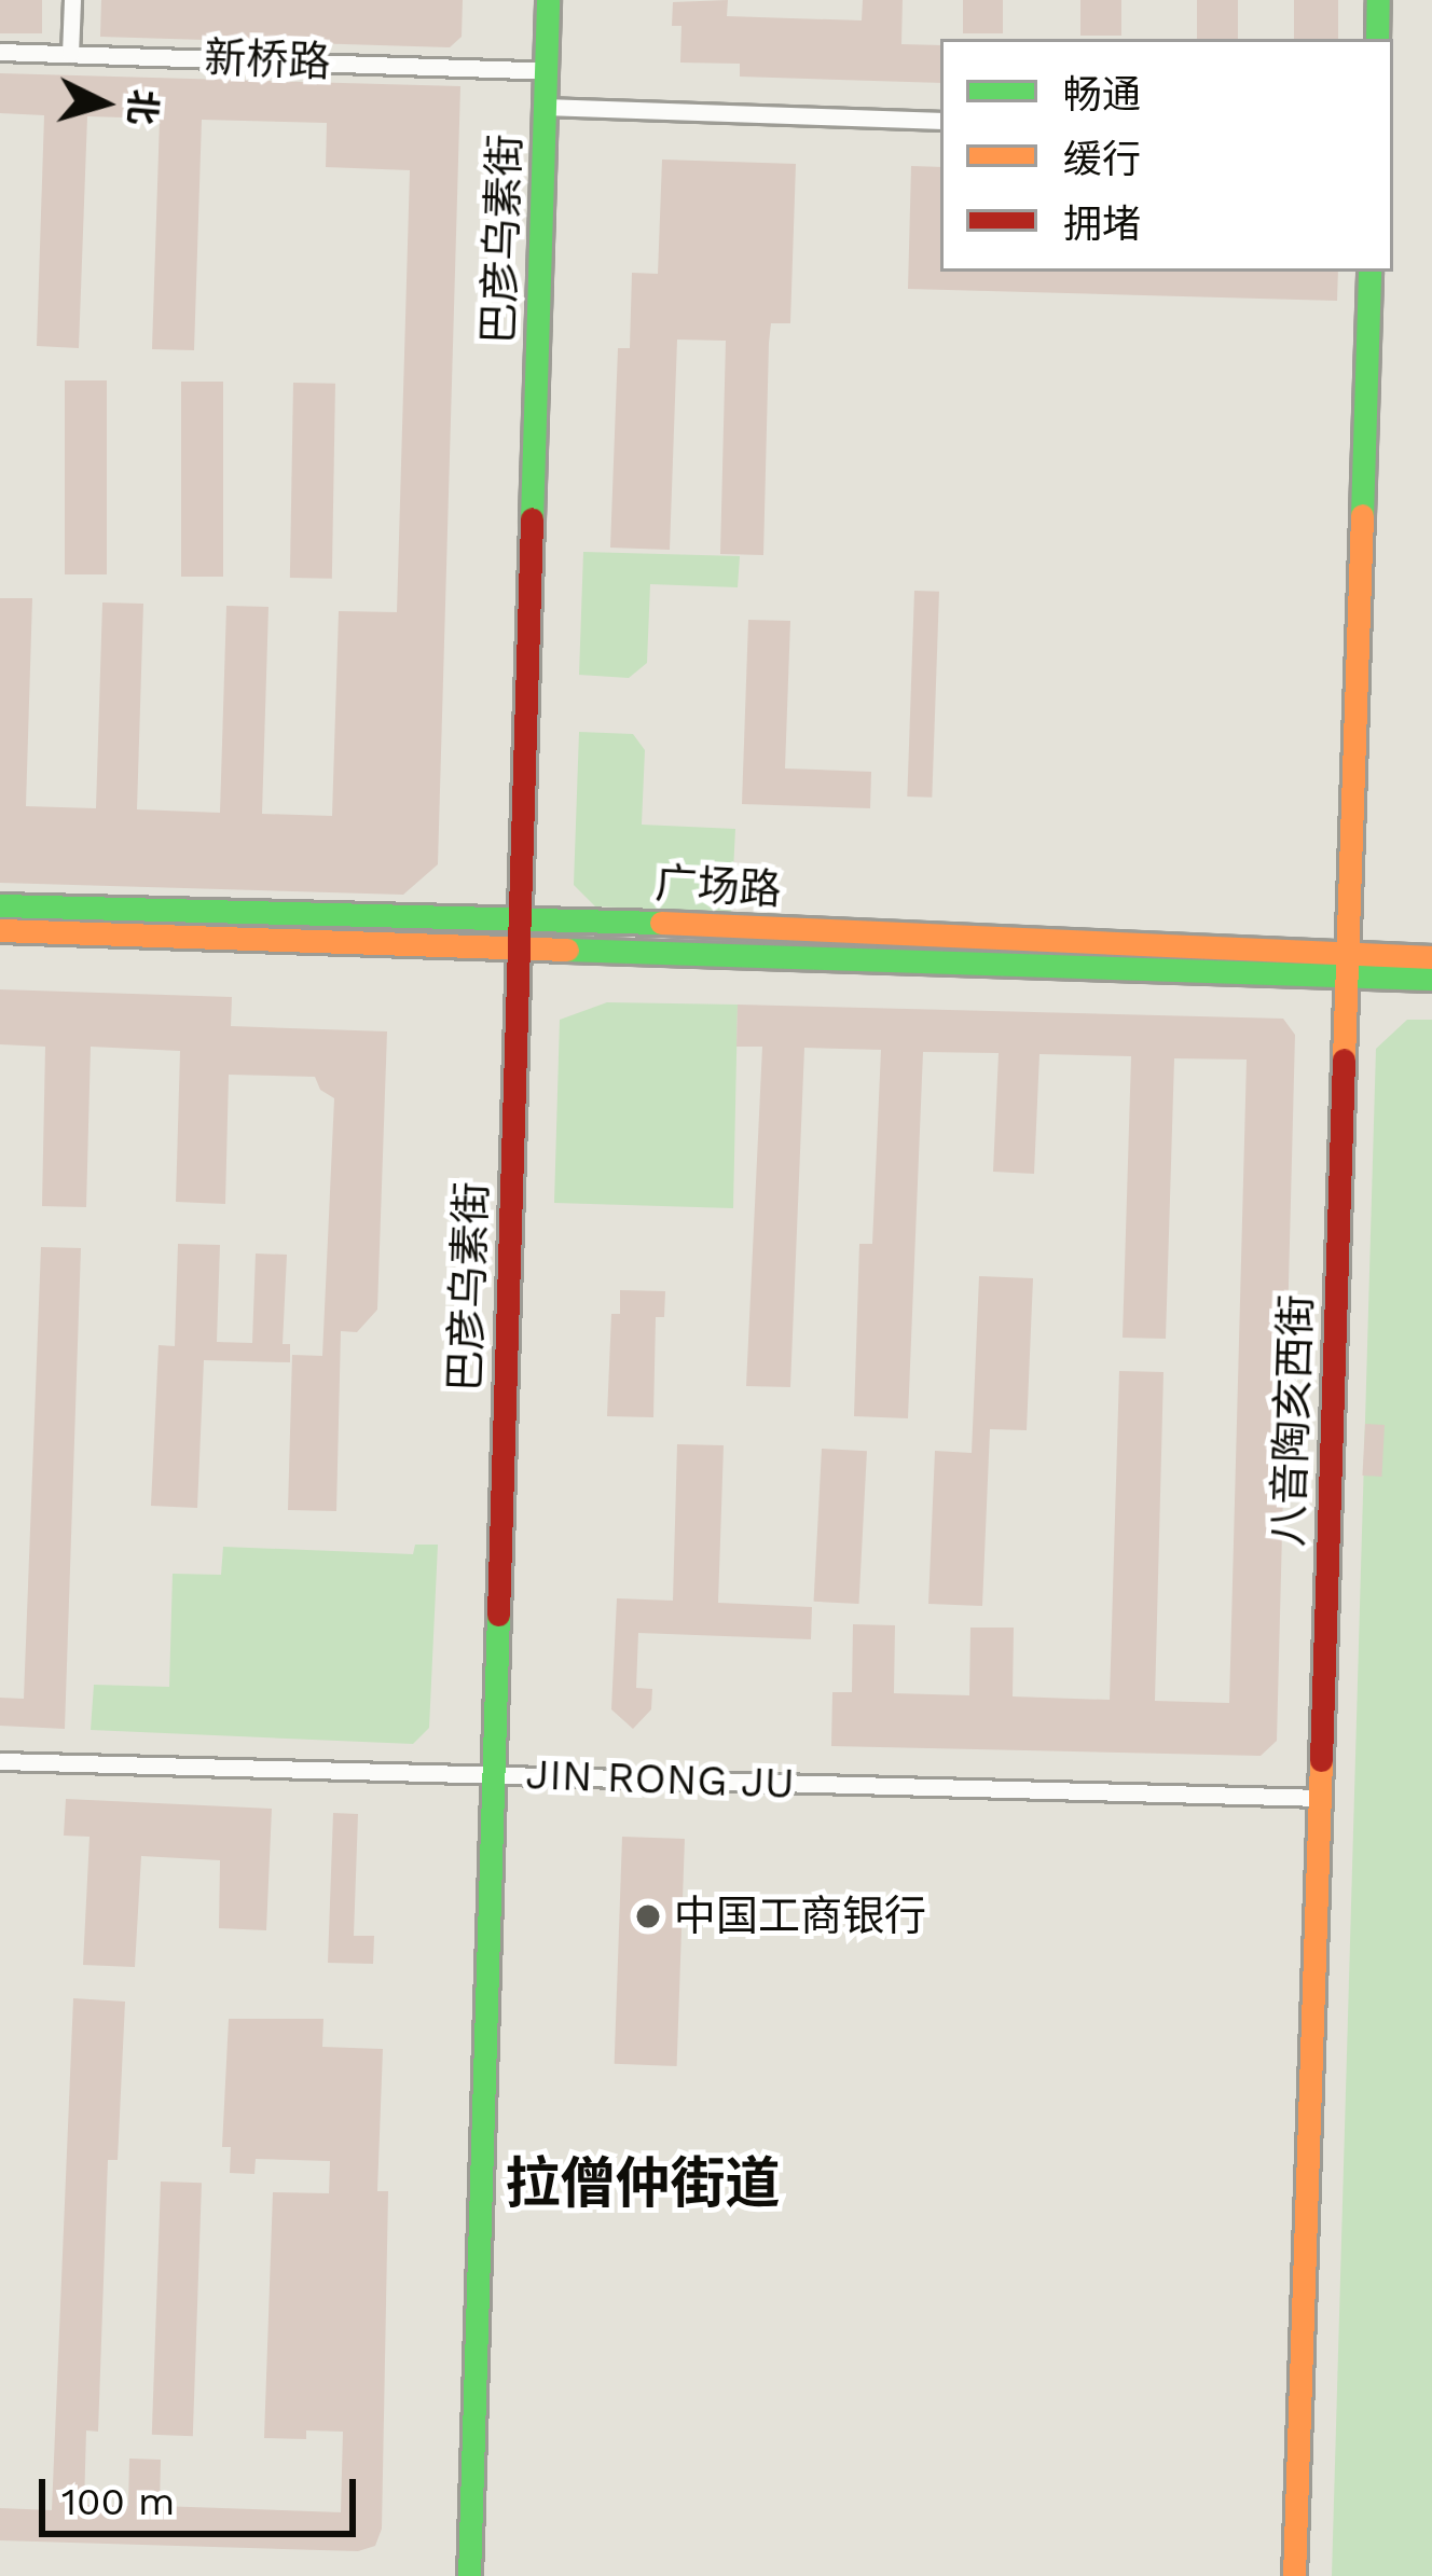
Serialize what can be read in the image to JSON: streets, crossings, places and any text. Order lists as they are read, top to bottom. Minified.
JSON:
{"streets":{"street":["新桥路","巴彦乌素街","广场路","八音陶亥西街","JIN RONG JU"]},"crossings":[["新桥路","巴彦乌素街"],["巴彦乌素街","广场路"],["巴彦乌素街","JIN RONG JU"],["广场路","八音陶亥西街"],["八音陶亥西街","JIN RONG JU"]],"districts":["拉僧仲街道"],"places":["中国工商银行"],"legend":["畅通","缓行","拥堵"],"scale_bar":"100 m","north":"right"}
